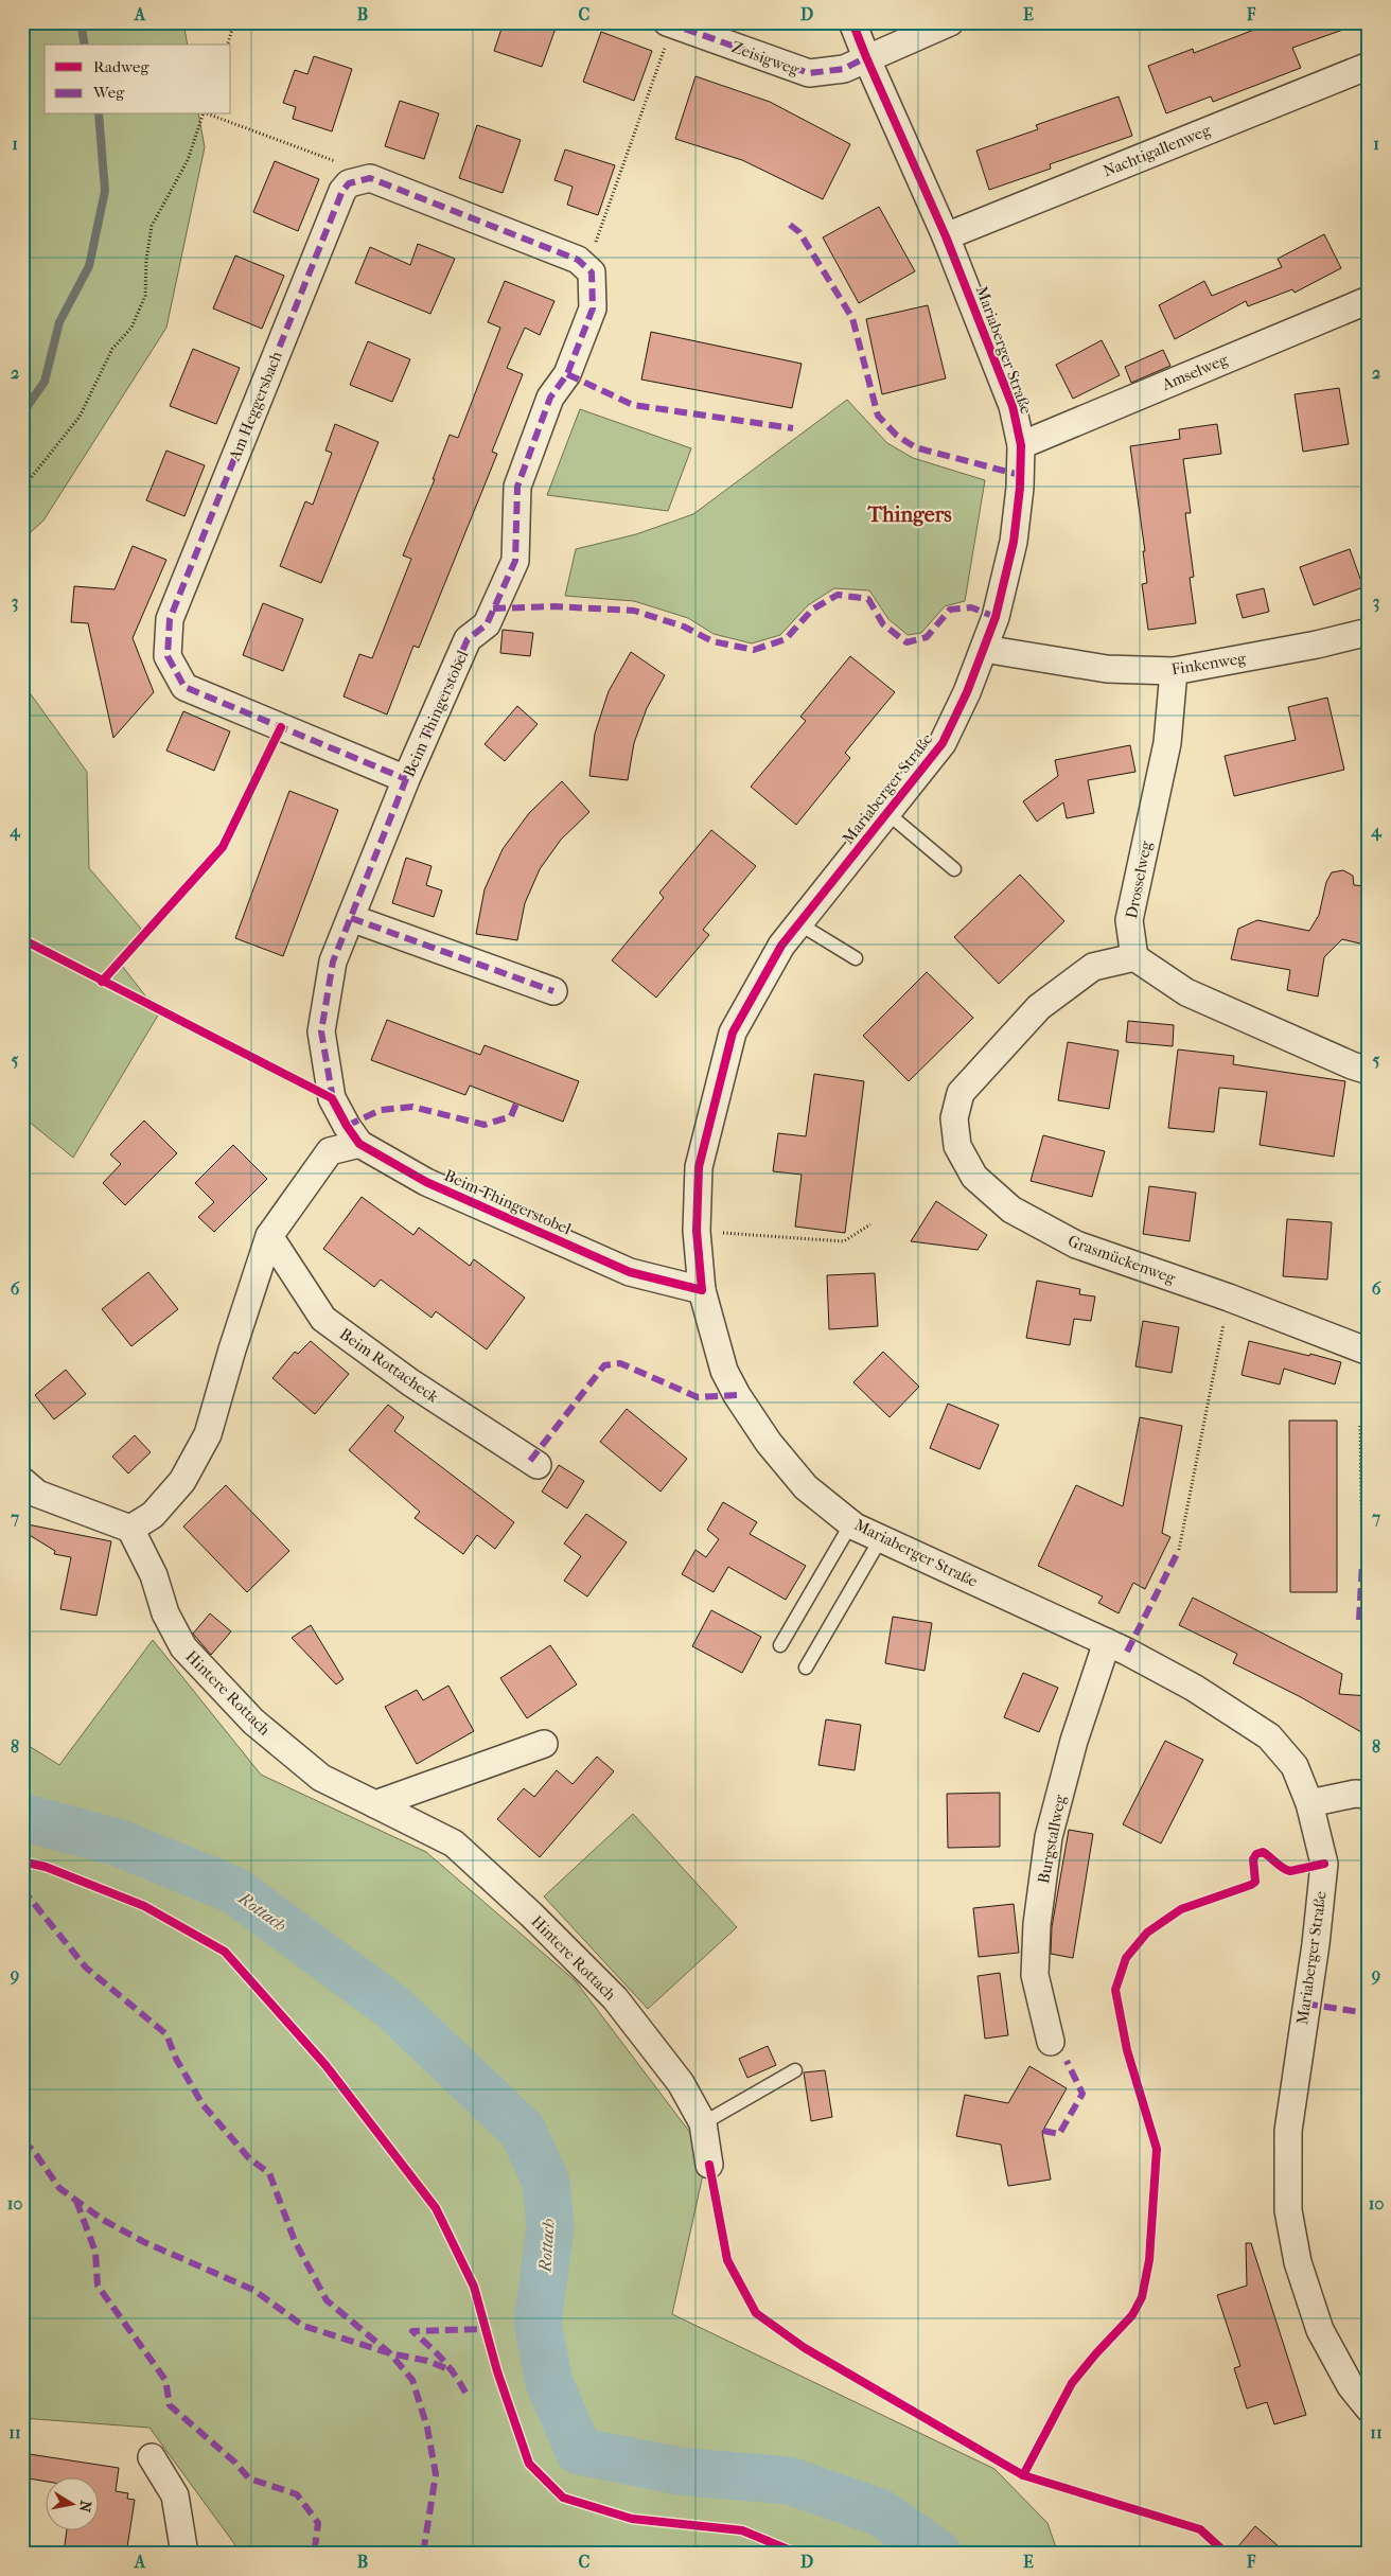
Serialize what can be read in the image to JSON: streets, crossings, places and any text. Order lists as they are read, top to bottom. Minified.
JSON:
{"streets":{"street":["Zeisigweg","Nachtigallenweg","Mariaberger Straße","Amselweg","Am Heggersbach","Finkenweg","Beim Thingerstobel","Drosselweg","Grasmückenweg","Beim Rottacheck","Hintere Rottach","Burgstallweg"]},"crossings":[["Zeisigweg","Mariaberger Straße"],["Nachtigallenweg","Mariaberger Straße"],["Mariaberger Straße","Amselweg"],["Mariaberger Straße","Finkenweg"],["Mariaberger Straße","Beim Thingerstobel"],["Mariaberger Straße","Burgstallweg"],["Am Heggersbach","Beim Thingerstobel"],["Finkenweg","Drosselweg"],["Drosselweg","Grasmückenweg"]],"districts":["Thingers"],"water":["Rottach"],"legend":["Radweg","Weg"],"north":"right","grid":{"columns":["A","B","C","D","E","F"],"rows":["1","2","3","4","5","6","7","8","9","10","11"]}}
